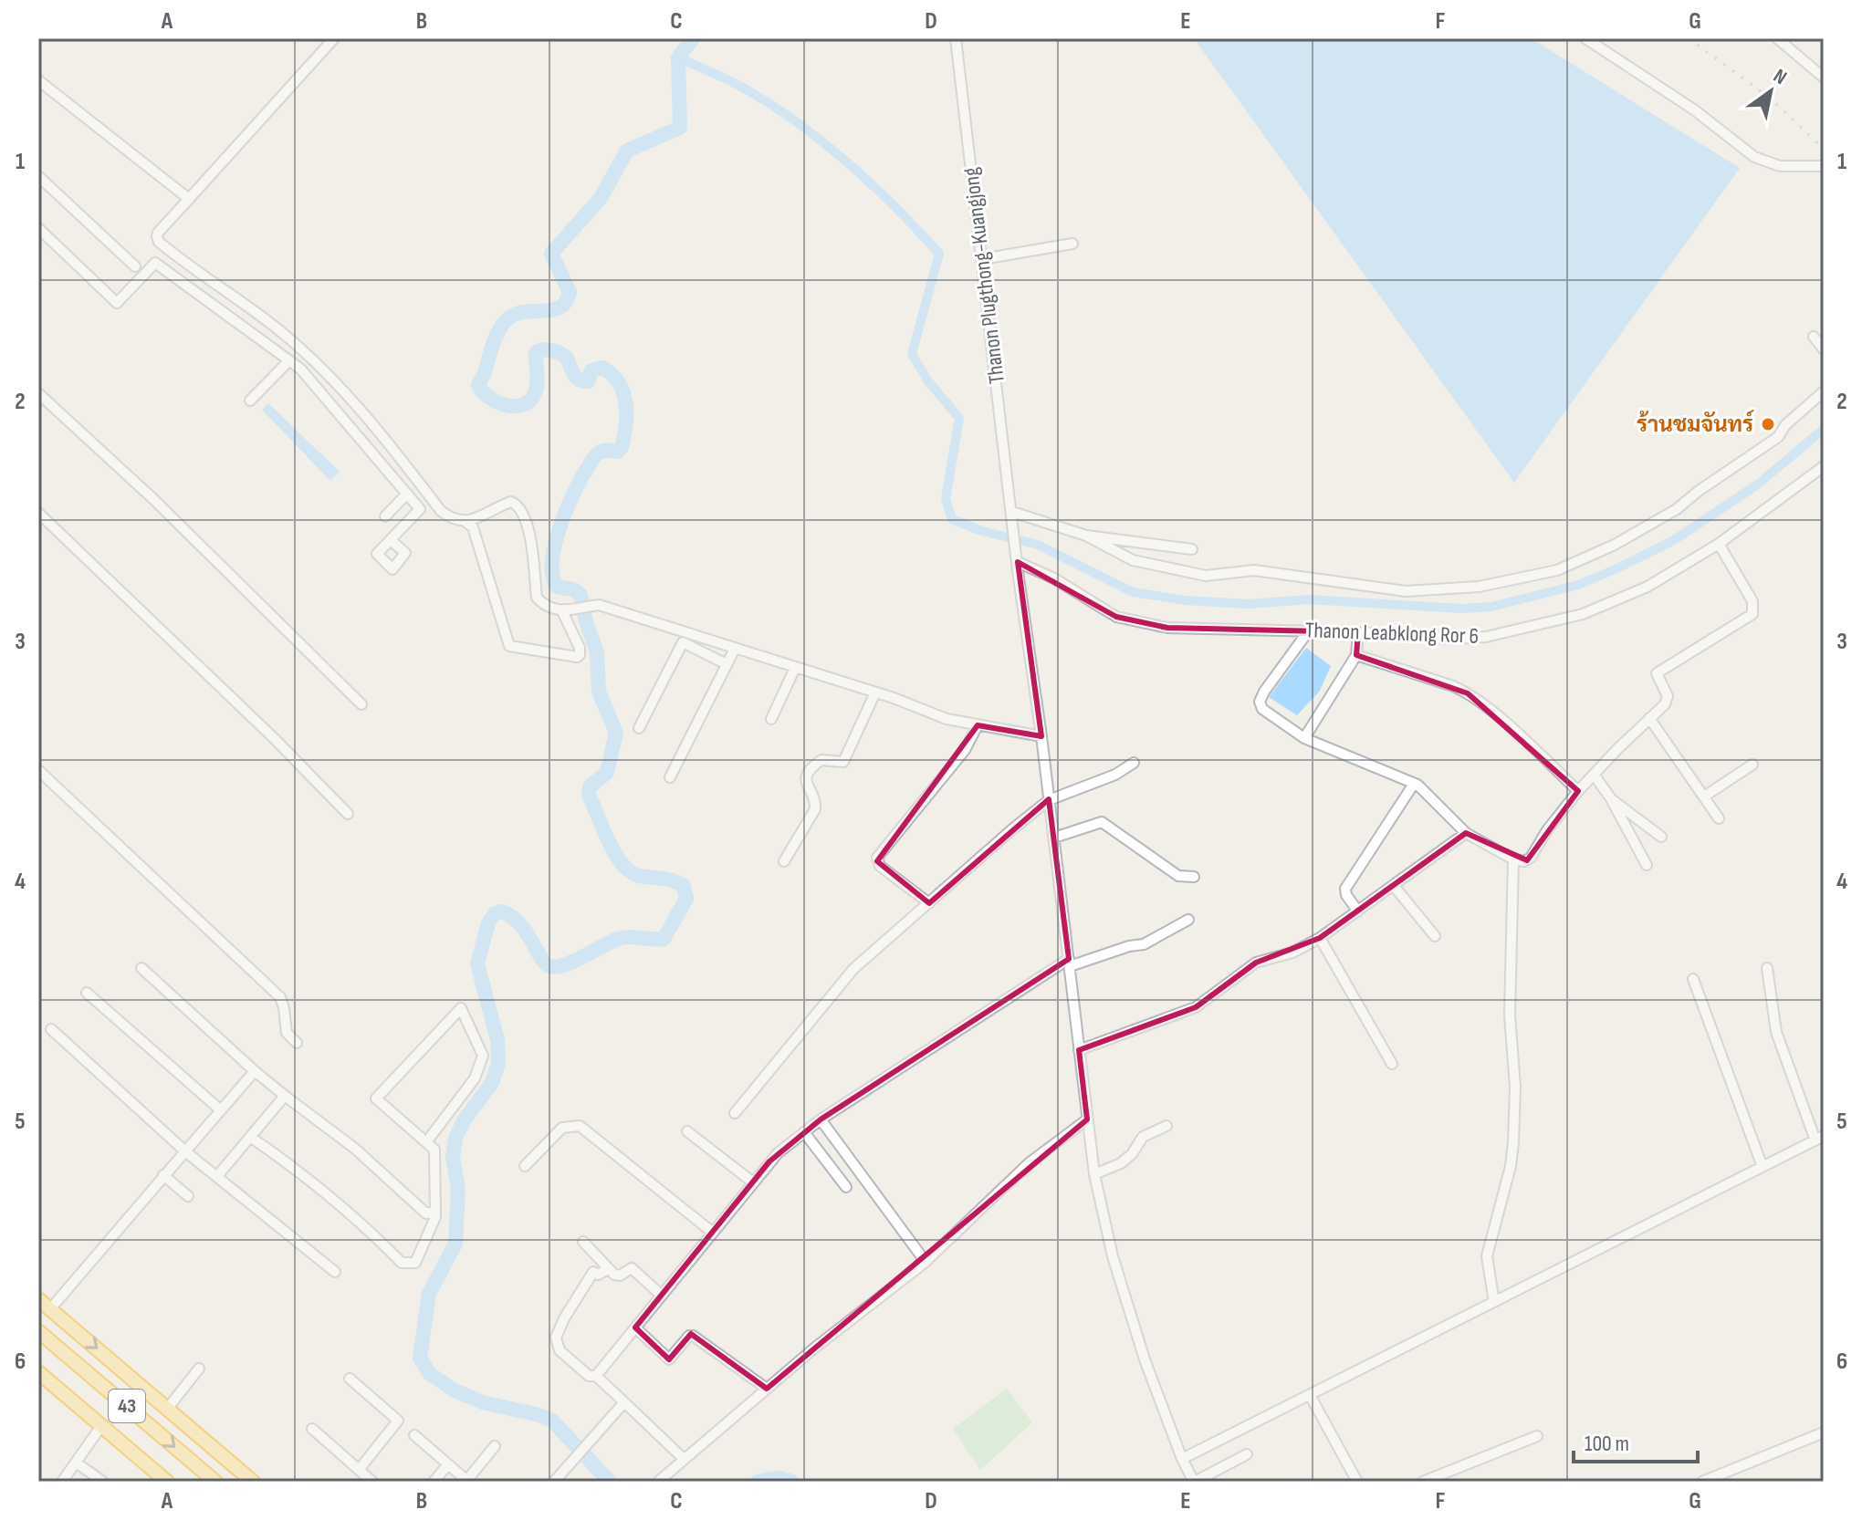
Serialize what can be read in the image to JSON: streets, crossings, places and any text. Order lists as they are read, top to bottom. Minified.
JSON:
{"streets":{"highway":["43"],"street":["Thanon Plugthong-Kuangjong","Thanon Leabklong Ror 6"]},"crossings":[["Thanon Plugthong-Kuangjong","Thanon Leabklong Ror 6"]],"places":["ร้านชมจันทร์"],"scale_bar":"100 m","north":"top right","grid":{"columns":["A","B","C","D","E","F","G"],"rows":["1","2","3","4","5","6"]}}
